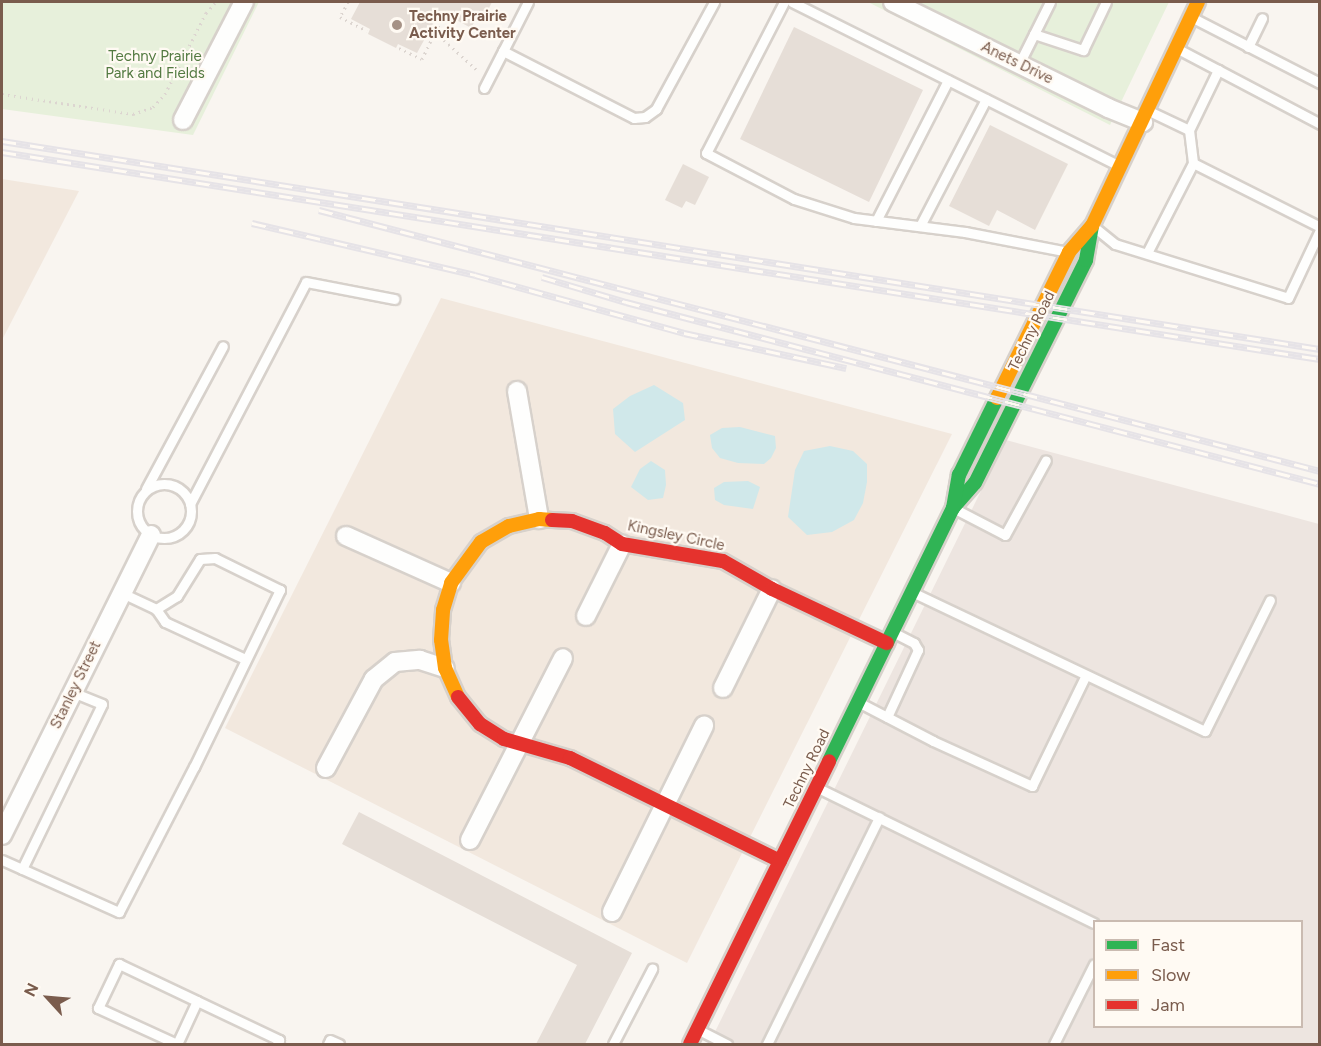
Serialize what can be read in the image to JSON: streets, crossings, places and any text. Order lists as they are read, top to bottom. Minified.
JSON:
{"streets":{"main road":["Techny Road","Kingsley Circle"],"street":["Anets Drive","Stanley Street"]},"crossings":[["Anets Drive","Techny Road"],["Techny Road","Kingsley Circle"]],"parks":["Techny Prairie Park and Fields"],"places":["Techny Prairie Activity Center"],"legend":["Fast","Slow","Jam"],"north":"top left"}
